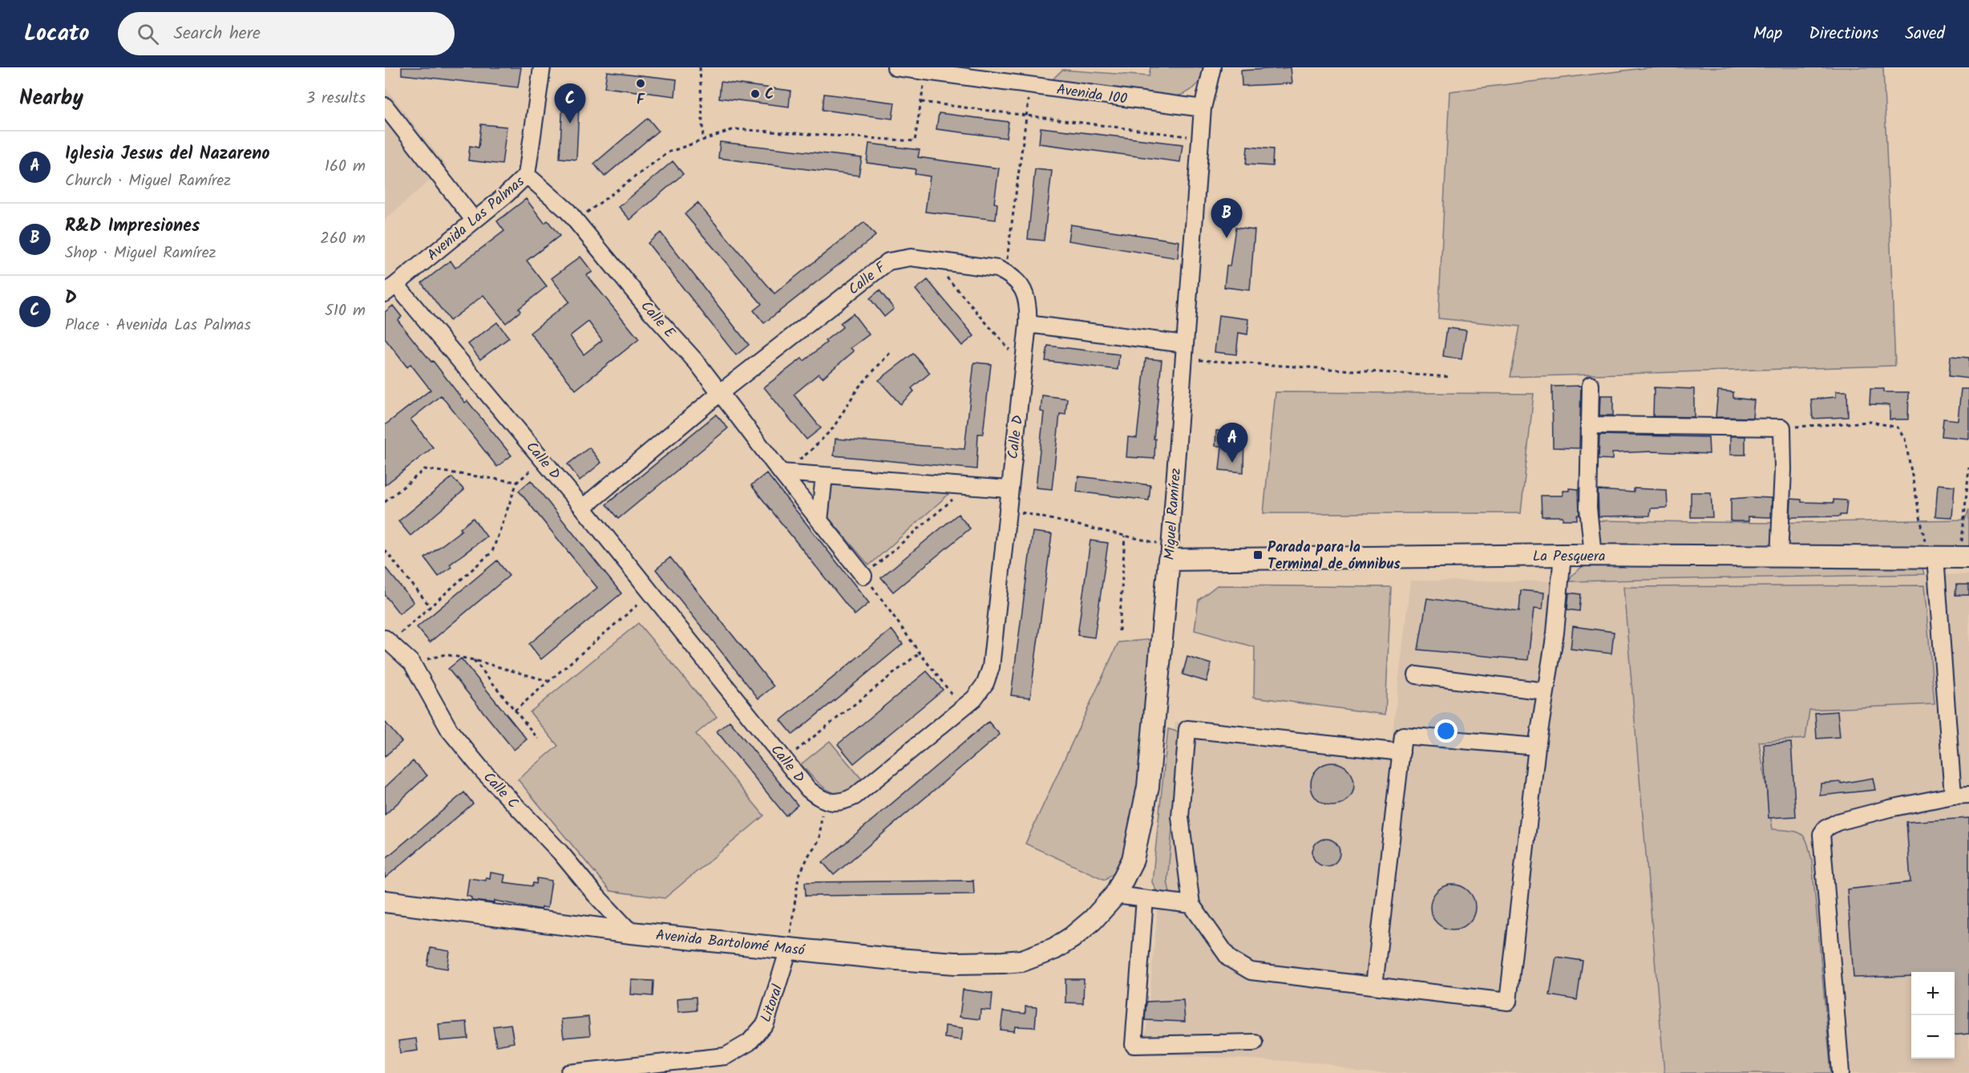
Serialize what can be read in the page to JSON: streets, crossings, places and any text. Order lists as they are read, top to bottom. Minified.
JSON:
{"streets":{"main road":["Miguel Ramírez","La Pesquera","Avenida Bartolomé Masó"],"street":["Avenida 100","Avenida Las Palmas","Calle F","Calle E","Calle D","Calle C","Litoral"]},"crossings":[["Avenida 100","Miguel Ramírez"],["Avenida Las Palmas","Calle E"],["Avenida Las Palmas","Calle D"],["Calle F","Calle E"],["Calle F","Calle D"],["Miguel Ramírez","La Pesquera"],["Miguel Ramírez","Avenida Bartolomé Masó"],["Calle C","Avenida Bartolomé Masó"],["Avenida Bartolomé Masó","Litoral"]],"places":{"other":["F","C"],"transit":["Parada para la Terminal de ómnibus"]},"page":{"header":"Locato","search":"Search here","nav":["Map","Directions","Saved"],"heading":["Nearby","3 results"],"pins":["C","B","A"],"list":[{"mark":"A","name":"Iglesia Jesus del Nazareno","note":"Church · Miguel Ramírez","value":"160 m"},{"mark":"B","name":"R&D Impresiones","note":"Shop · Miguel Ramírez","value":"260 m"},{"mark":"C","name":"D","note":"Place · Avenida Las Palmas","value":"510 m"}],"map_buttons":["+","−"]}}
